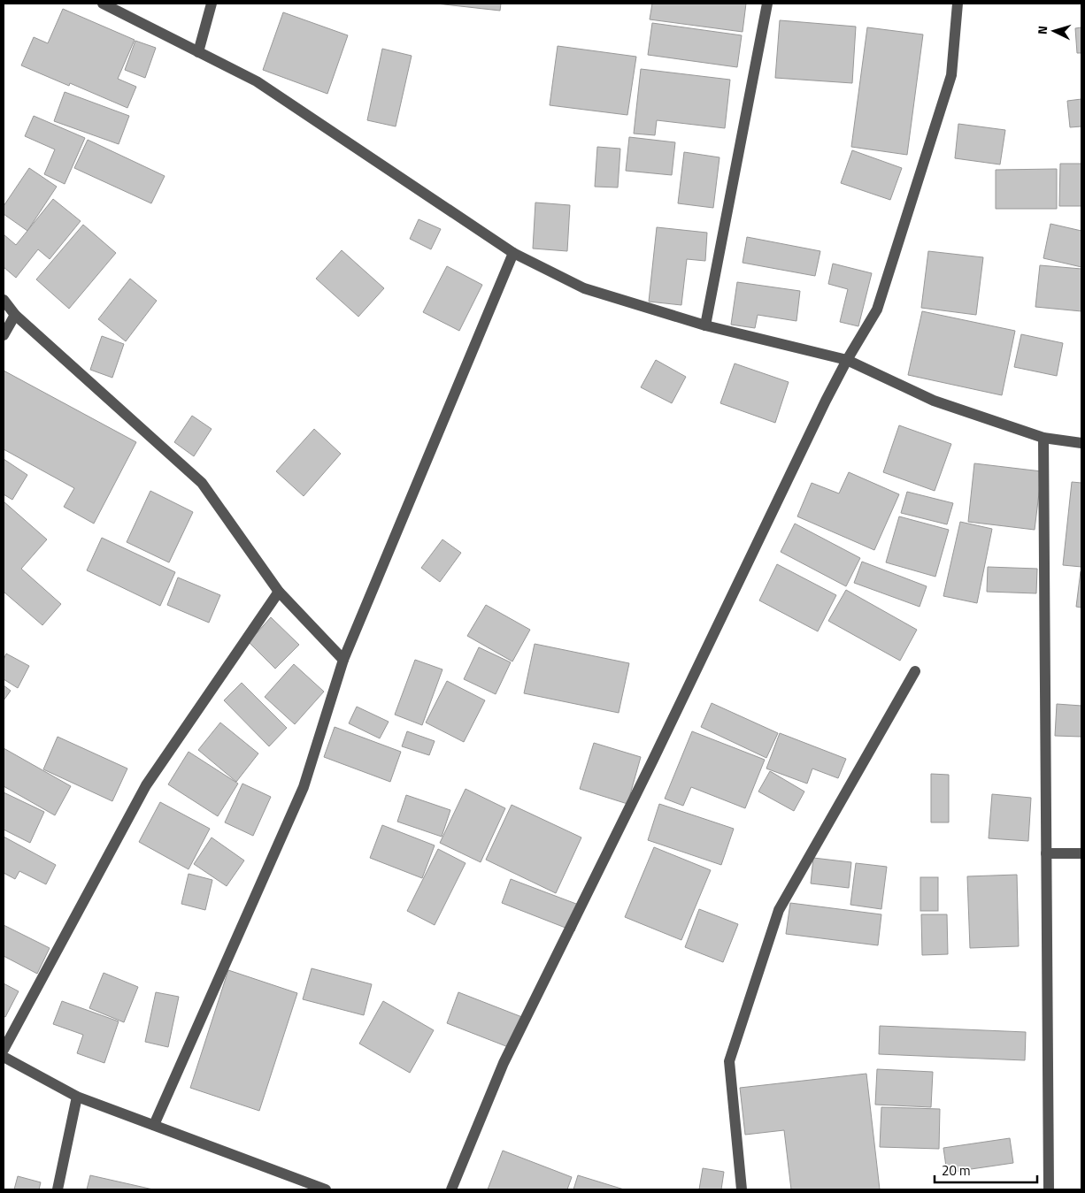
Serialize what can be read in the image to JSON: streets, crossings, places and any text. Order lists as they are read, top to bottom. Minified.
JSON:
{"scale_bar":"20 m","north":"left"}
